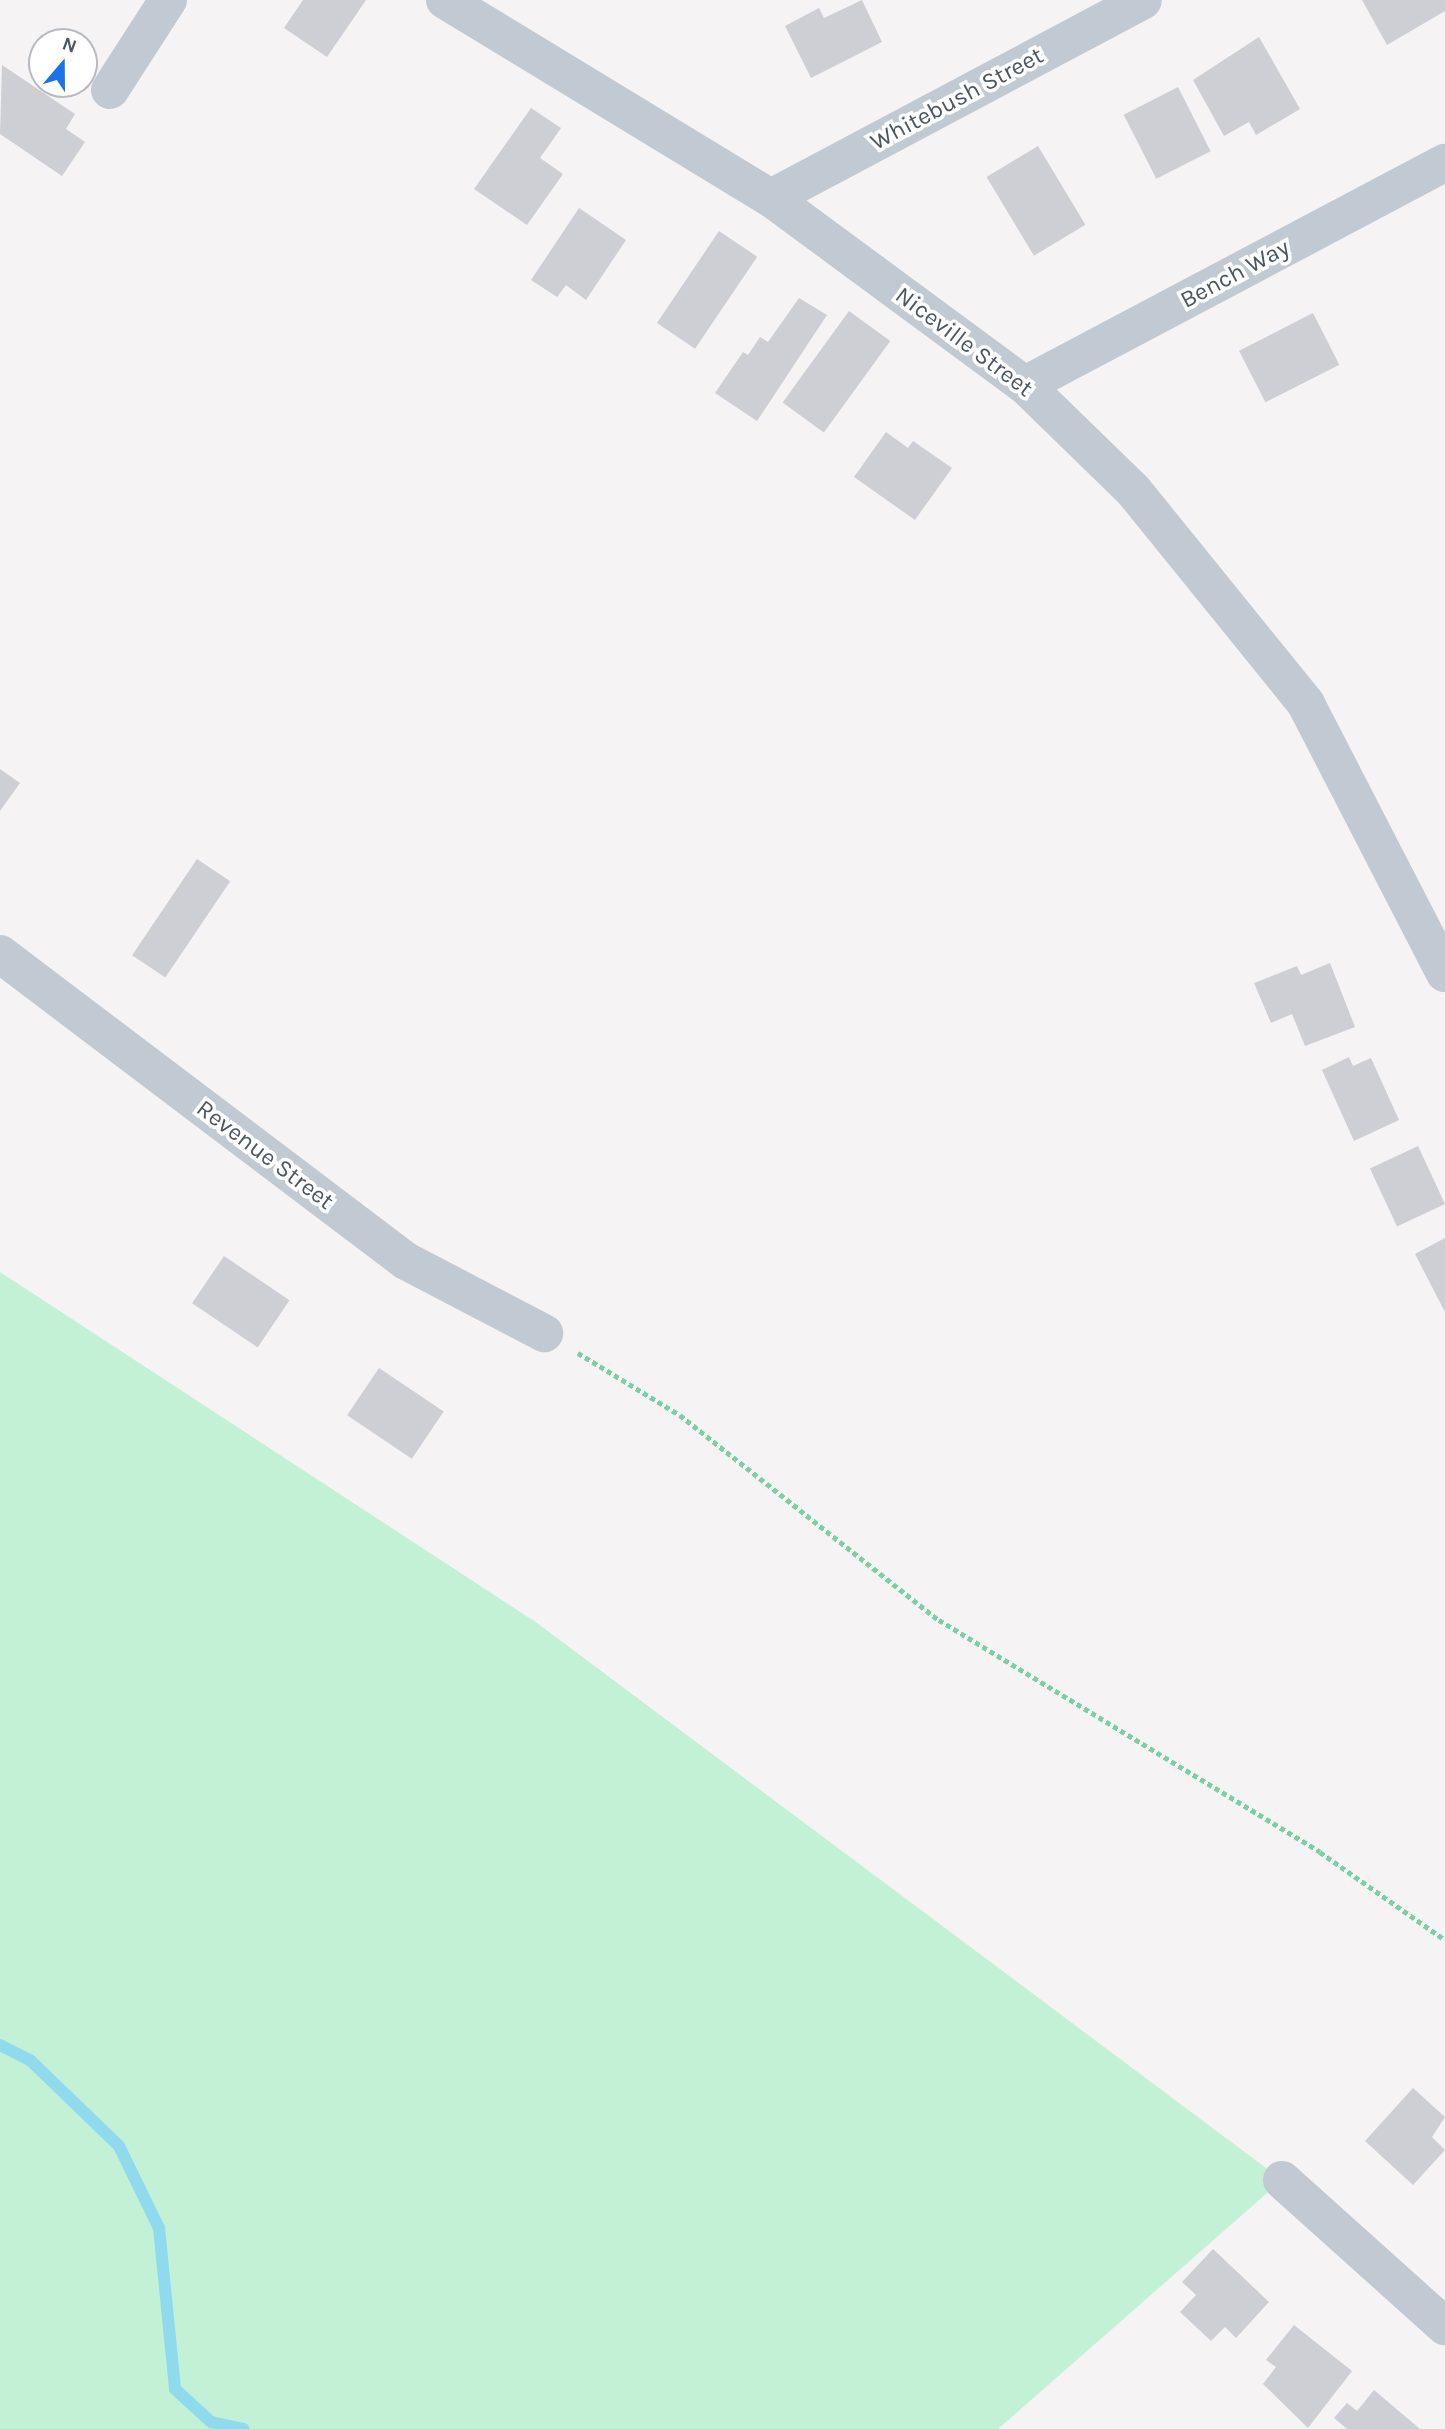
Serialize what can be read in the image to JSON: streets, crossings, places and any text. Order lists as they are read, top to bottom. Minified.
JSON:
{"streets":{"street":["Whitebush Street","Bench Way","Niceville Street","Revenue Street"]},"crossings":[["Whitebush Street","Niceville Street"],["Bench Way","Niceville Street"]],"north":"top"}
